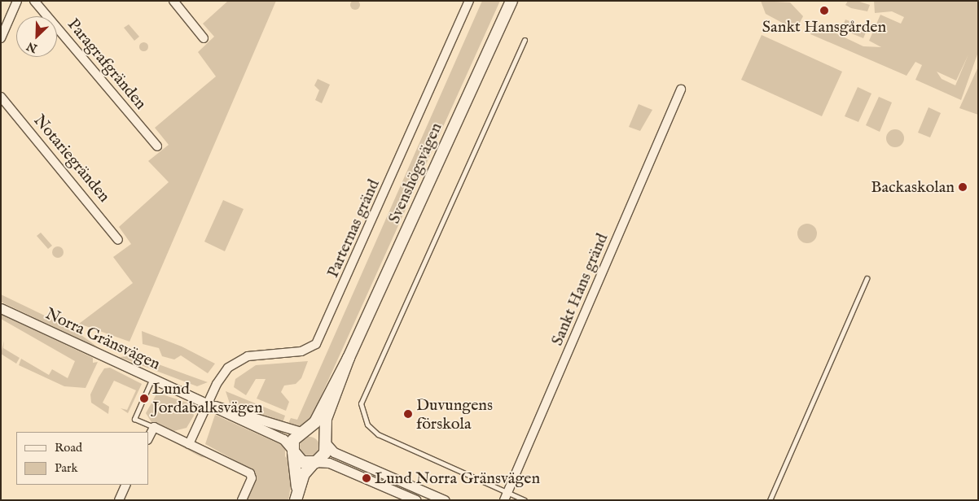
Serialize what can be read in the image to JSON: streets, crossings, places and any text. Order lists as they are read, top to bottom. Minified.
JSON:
{"streets":{"main road":["Svenshögsvägen"],"street":["Paragrafgränden","Notariegränden","Parternas gränd","Sankt Hans gränd","Norra Gränsvägen"]},"crossings":[["Svenshögsvägen","Norra Gränsvägen"],["Parternas gränd","Norra Gränsvägen"]],"places":["Sankt Hansgården","Backaskolan","Lund Jordabalksvägen","Duvungens förskola","Lund Norra Gränsvägen"],"legend":["Road","Park"],"north":"bottom left"}
